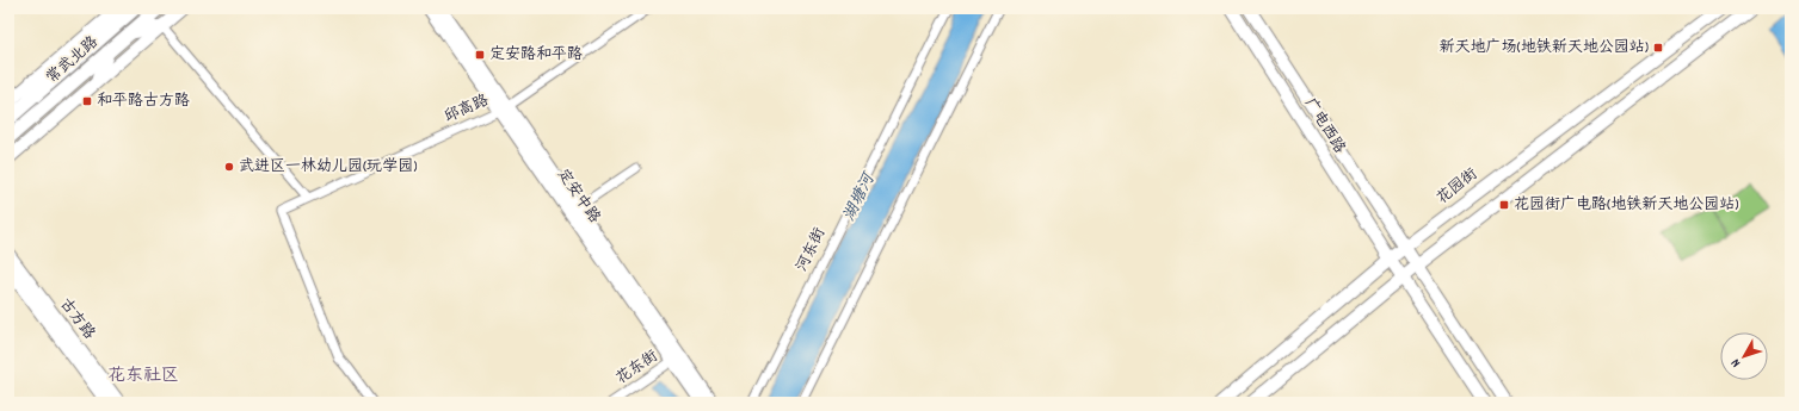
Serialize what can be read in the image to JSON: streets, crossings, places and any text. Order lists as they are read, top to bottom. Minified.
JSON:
{"streets":{"main road":["常武北路","广电西路","花园街","定安中路","古方路"],"street":["邱高路","河东街","花东街"]},"crossings":[["邱高路","定安中路"],["广电西路","花园街"],["定安中路","花东街"]],"districts":["花东社区"],"water":["湖塘河"],"places":{"transit":["新天地广场(地铁新天地公园站)","定安路和平路","和平路古方路","花园街广电路(地铁新天地公园站)"],"other":["武进区一林幼儿园(玩学园)"]},"north":"bottom left"}
